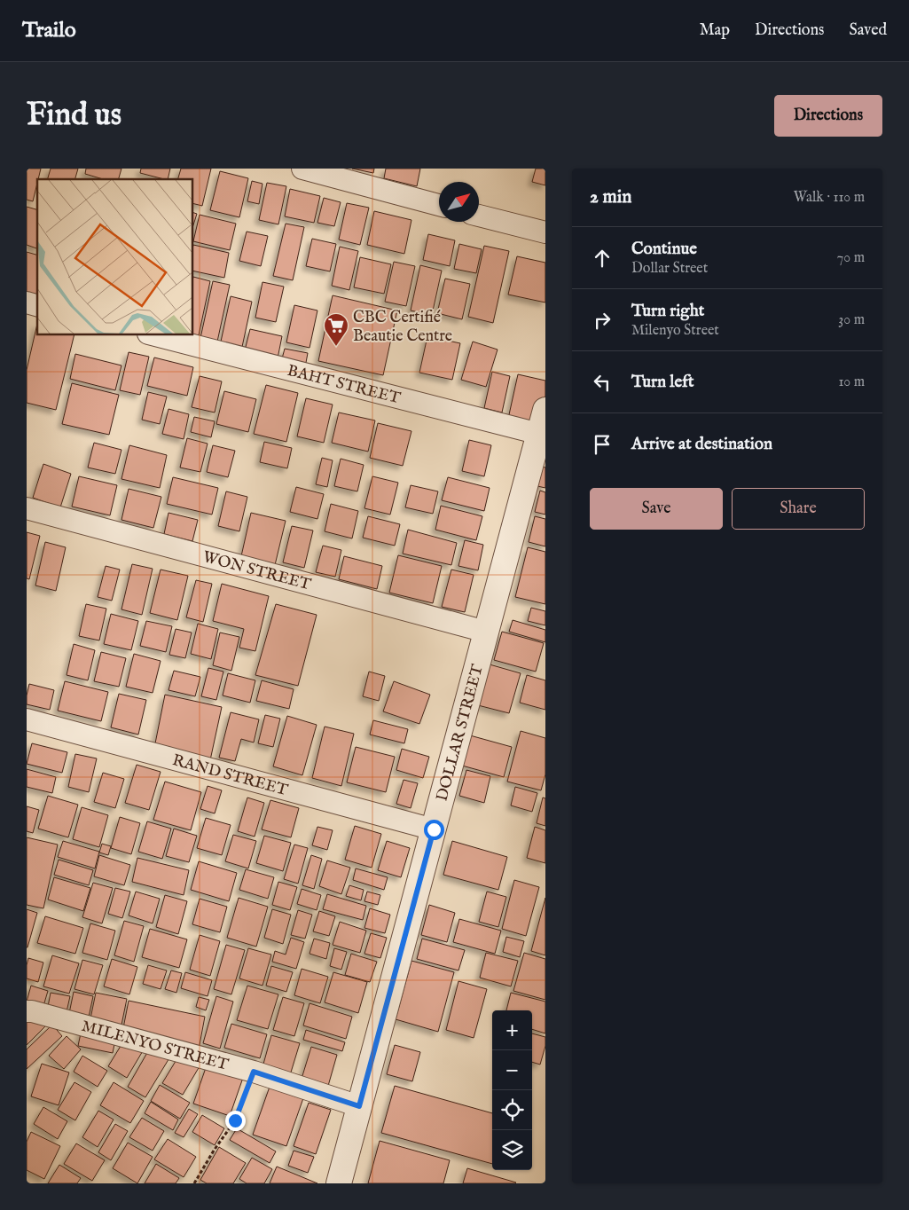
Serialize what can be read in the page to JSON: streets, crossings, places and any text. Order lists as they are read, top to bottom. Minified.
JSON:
{"streets":{"street":["BAHT STREET","WON STREET","DOLLAR STREET","RAND STREET","MILENYO STREET"]},"crossings":[["BAHT STREET","DOLLAR STREET"],["WON STREET","DOLLAR STREET"],["DOLLAR STREET","RAND STREET"],["DOLLAR STREET","MILENYO STREET"]],"places":{"supermarket":["CBC Certifié Beautie Centre"]},"north":"top right","page":{"header":"Trailo","nav":["Map","Directions","Saved"],"buttons":["Directions",["Save","Share"]],"title":"Find us","heading":["2 min","Walk · 110 m"],"list":[["Continue","Dollar Street","70 m"],["Turn right","Milenyo Street","30 m"],["Turn left","10 m"],"Arrive at destination"],"map_buttons":["+","−"]}}
